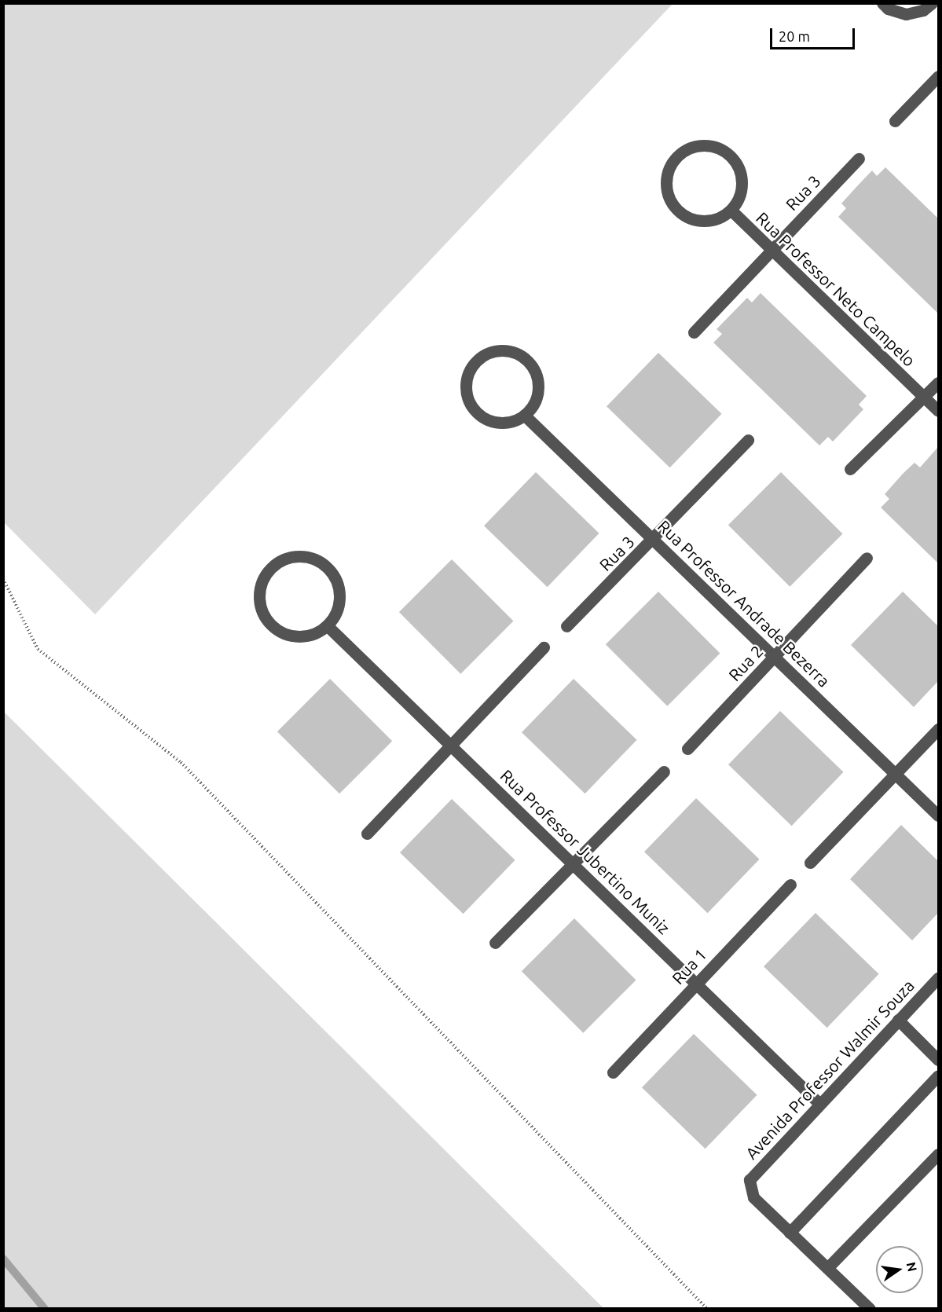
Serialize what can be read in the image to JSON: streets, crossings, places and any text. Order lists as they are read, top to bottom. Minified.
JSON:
{"streets":{"street":["Rua 3","Rua Professor Neto Campelo","Rua Professor Andrade Bezerra","Rua 2","Rua Professor Jubertino Muniz","Rua 1","Avenida Professor Walmir Souza"]},"crossings":[["Rua 3","Rua Professor Neto Campelo"],["Rua 3","Rua Professor Andrade Bezerra"],["Rua Professor Andrade Bezerra","Rua 2"],["Rua Professor Jubertino Muniz","Rua 1"],["Rua Professor Jubertino Muniz","Avenida Professor Walmir Souza"]],"scale_bar":"20 m","north":"right"}
